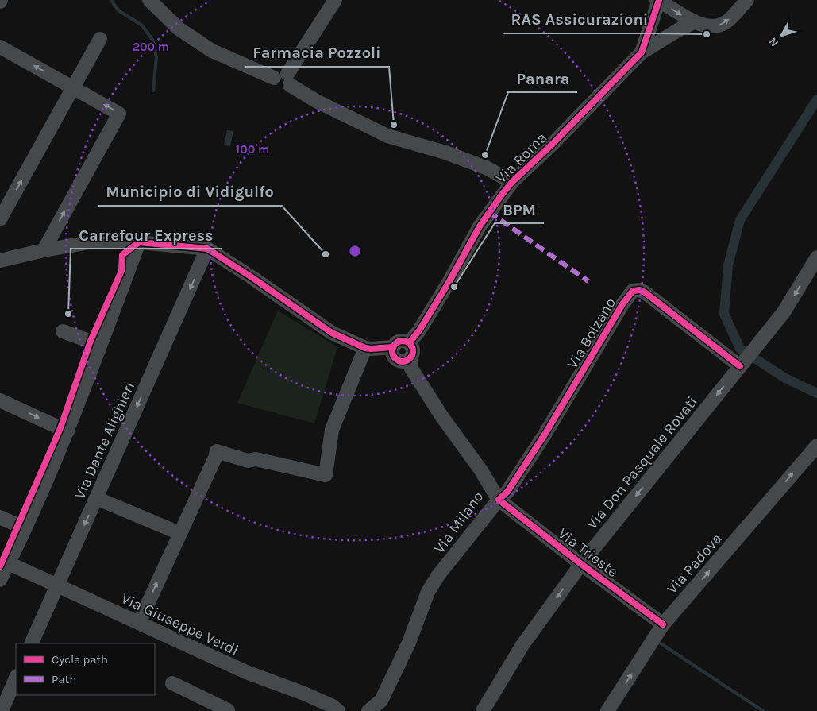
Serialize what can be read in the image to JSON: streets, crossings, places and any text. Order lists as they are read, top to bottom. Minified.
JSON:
{"streets":{"street":["Via Roma","Via Bolzano","Via Dante Alighieri","Via Don Pasquale Rovati","Via Milano","Via Trieste","Via Padova","Via Giuseppe Verdi"]},"crossings":[["Via Roma","Via Milano"],["Via Bolzano","Via Don Pasquale Rovati"],["Via Bolzano","Via Milano"],["Via Bolzano","Via Trieste"],["Via Dante Alighieri","Via Giuseppe Verdi"],["Via Don Pasquale Rovati","Via Trieste"],["Via Milano","Via Trieste"],["Via Trieste","Via Padova"]],"one_way":["Via Don Pasquale Rovati","Via Padova"],"places":["RAS Assicurazioni","Farmacia Pozzoli","Panara","Municipio di Vidigulfo","BPM","Carrefour Express"],"legend":["Cycle path","Path"],"north":"bottom left","rings":["200 m","100 m"]}
